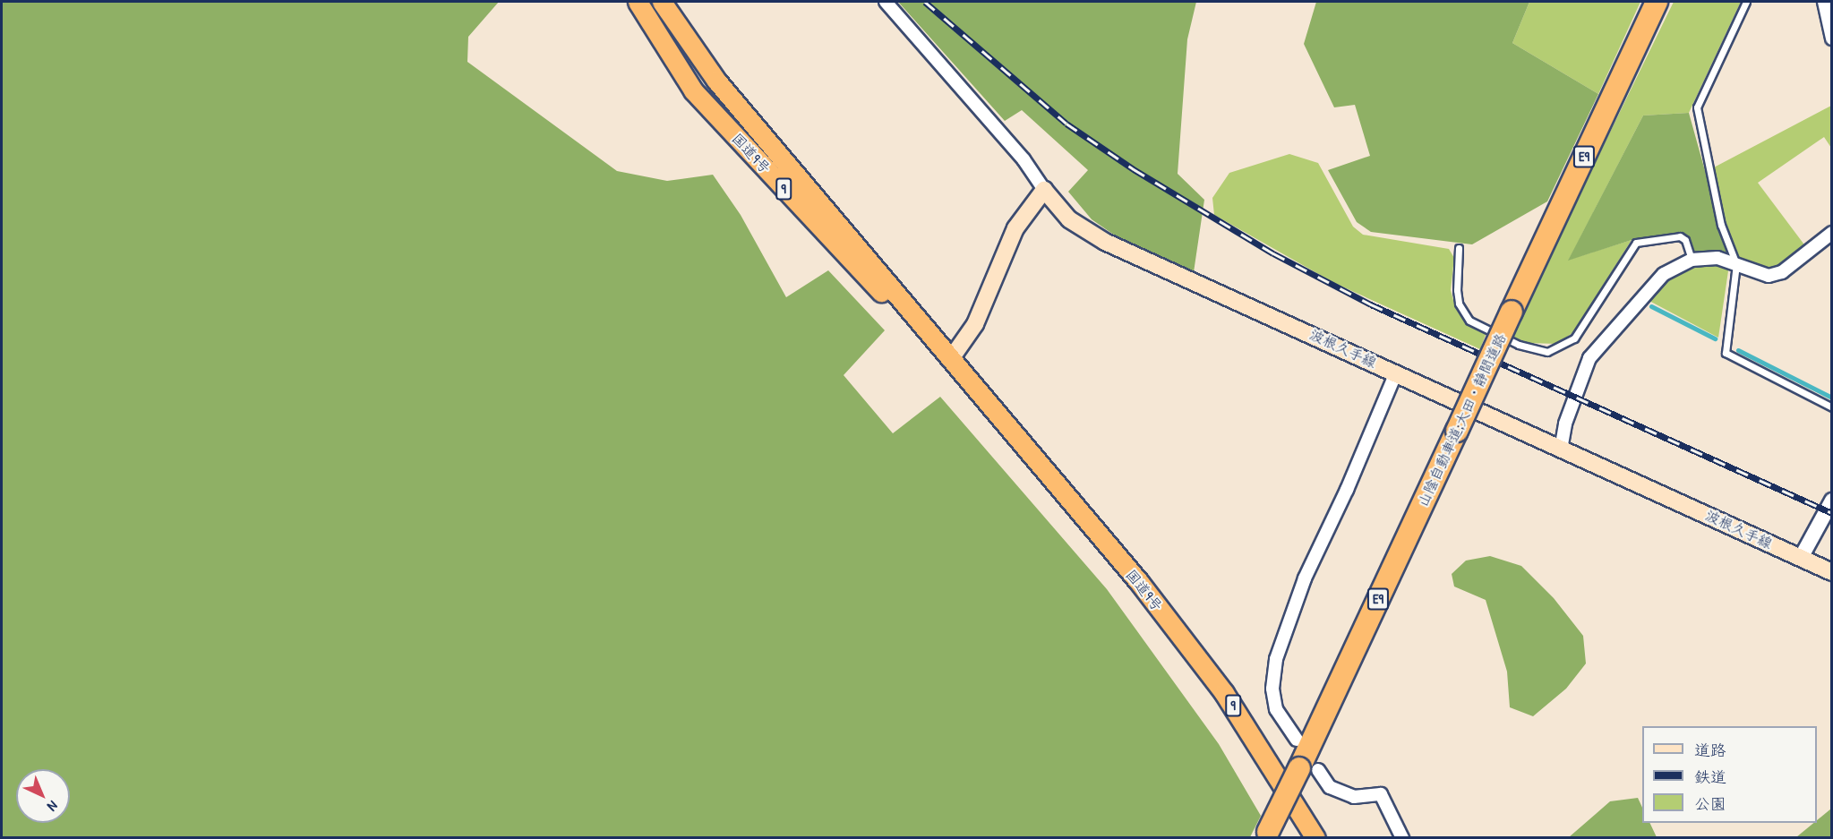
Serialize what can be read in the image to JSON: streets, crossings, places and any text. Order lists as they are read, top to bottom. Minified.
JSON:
{"streets":{"highway":["国道9号","E9","9","山陰自動車道;大田・静間道路"],"main road":["波根久手線"]},"legend":["道路","鉄道","公園"],"north":"bottom right"}
